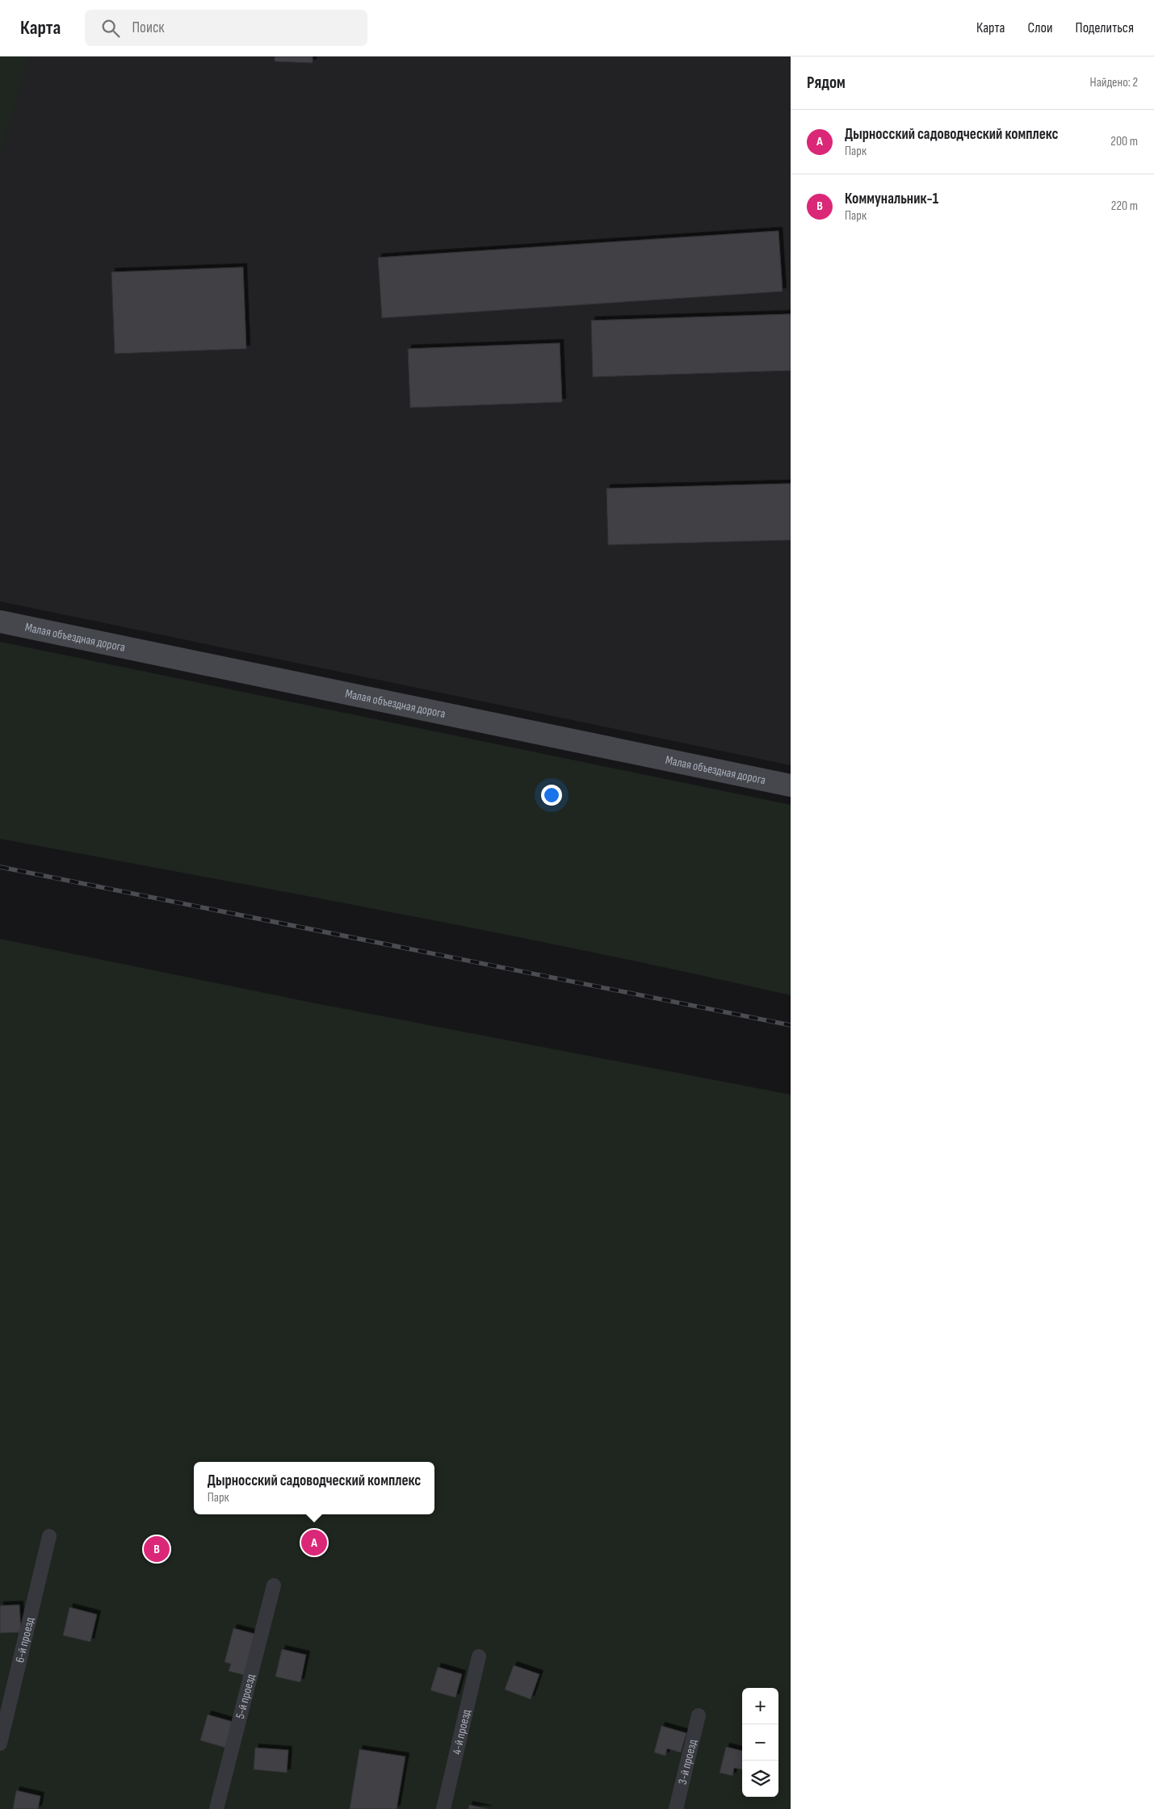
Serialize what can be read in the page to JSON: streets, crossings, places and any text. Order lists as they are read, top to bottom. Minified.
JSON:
{"streets":{"street":["Малая объездная дорога"],"lane":["6-й проезд","5-й проезд","4-й проезд","3-й проезд"]},"page":{"header":"Карта","search":"Поиск","nav":["Карта","Слои","Поделиться"],"heading":["Рядом","Найдено: 2"],"list":[{"mark":"A","name":"Дырносский садоводческий комплекс","note":"Парк","value":"200 m"},{"mark":"B","name":"Коммунальник-1","note":"Парк","value":"220 m"}],"popup":["Дырносский садоводческий комплекс","Парк"],"pins":["A","B"],"map_buttons":["+","−"]}}
